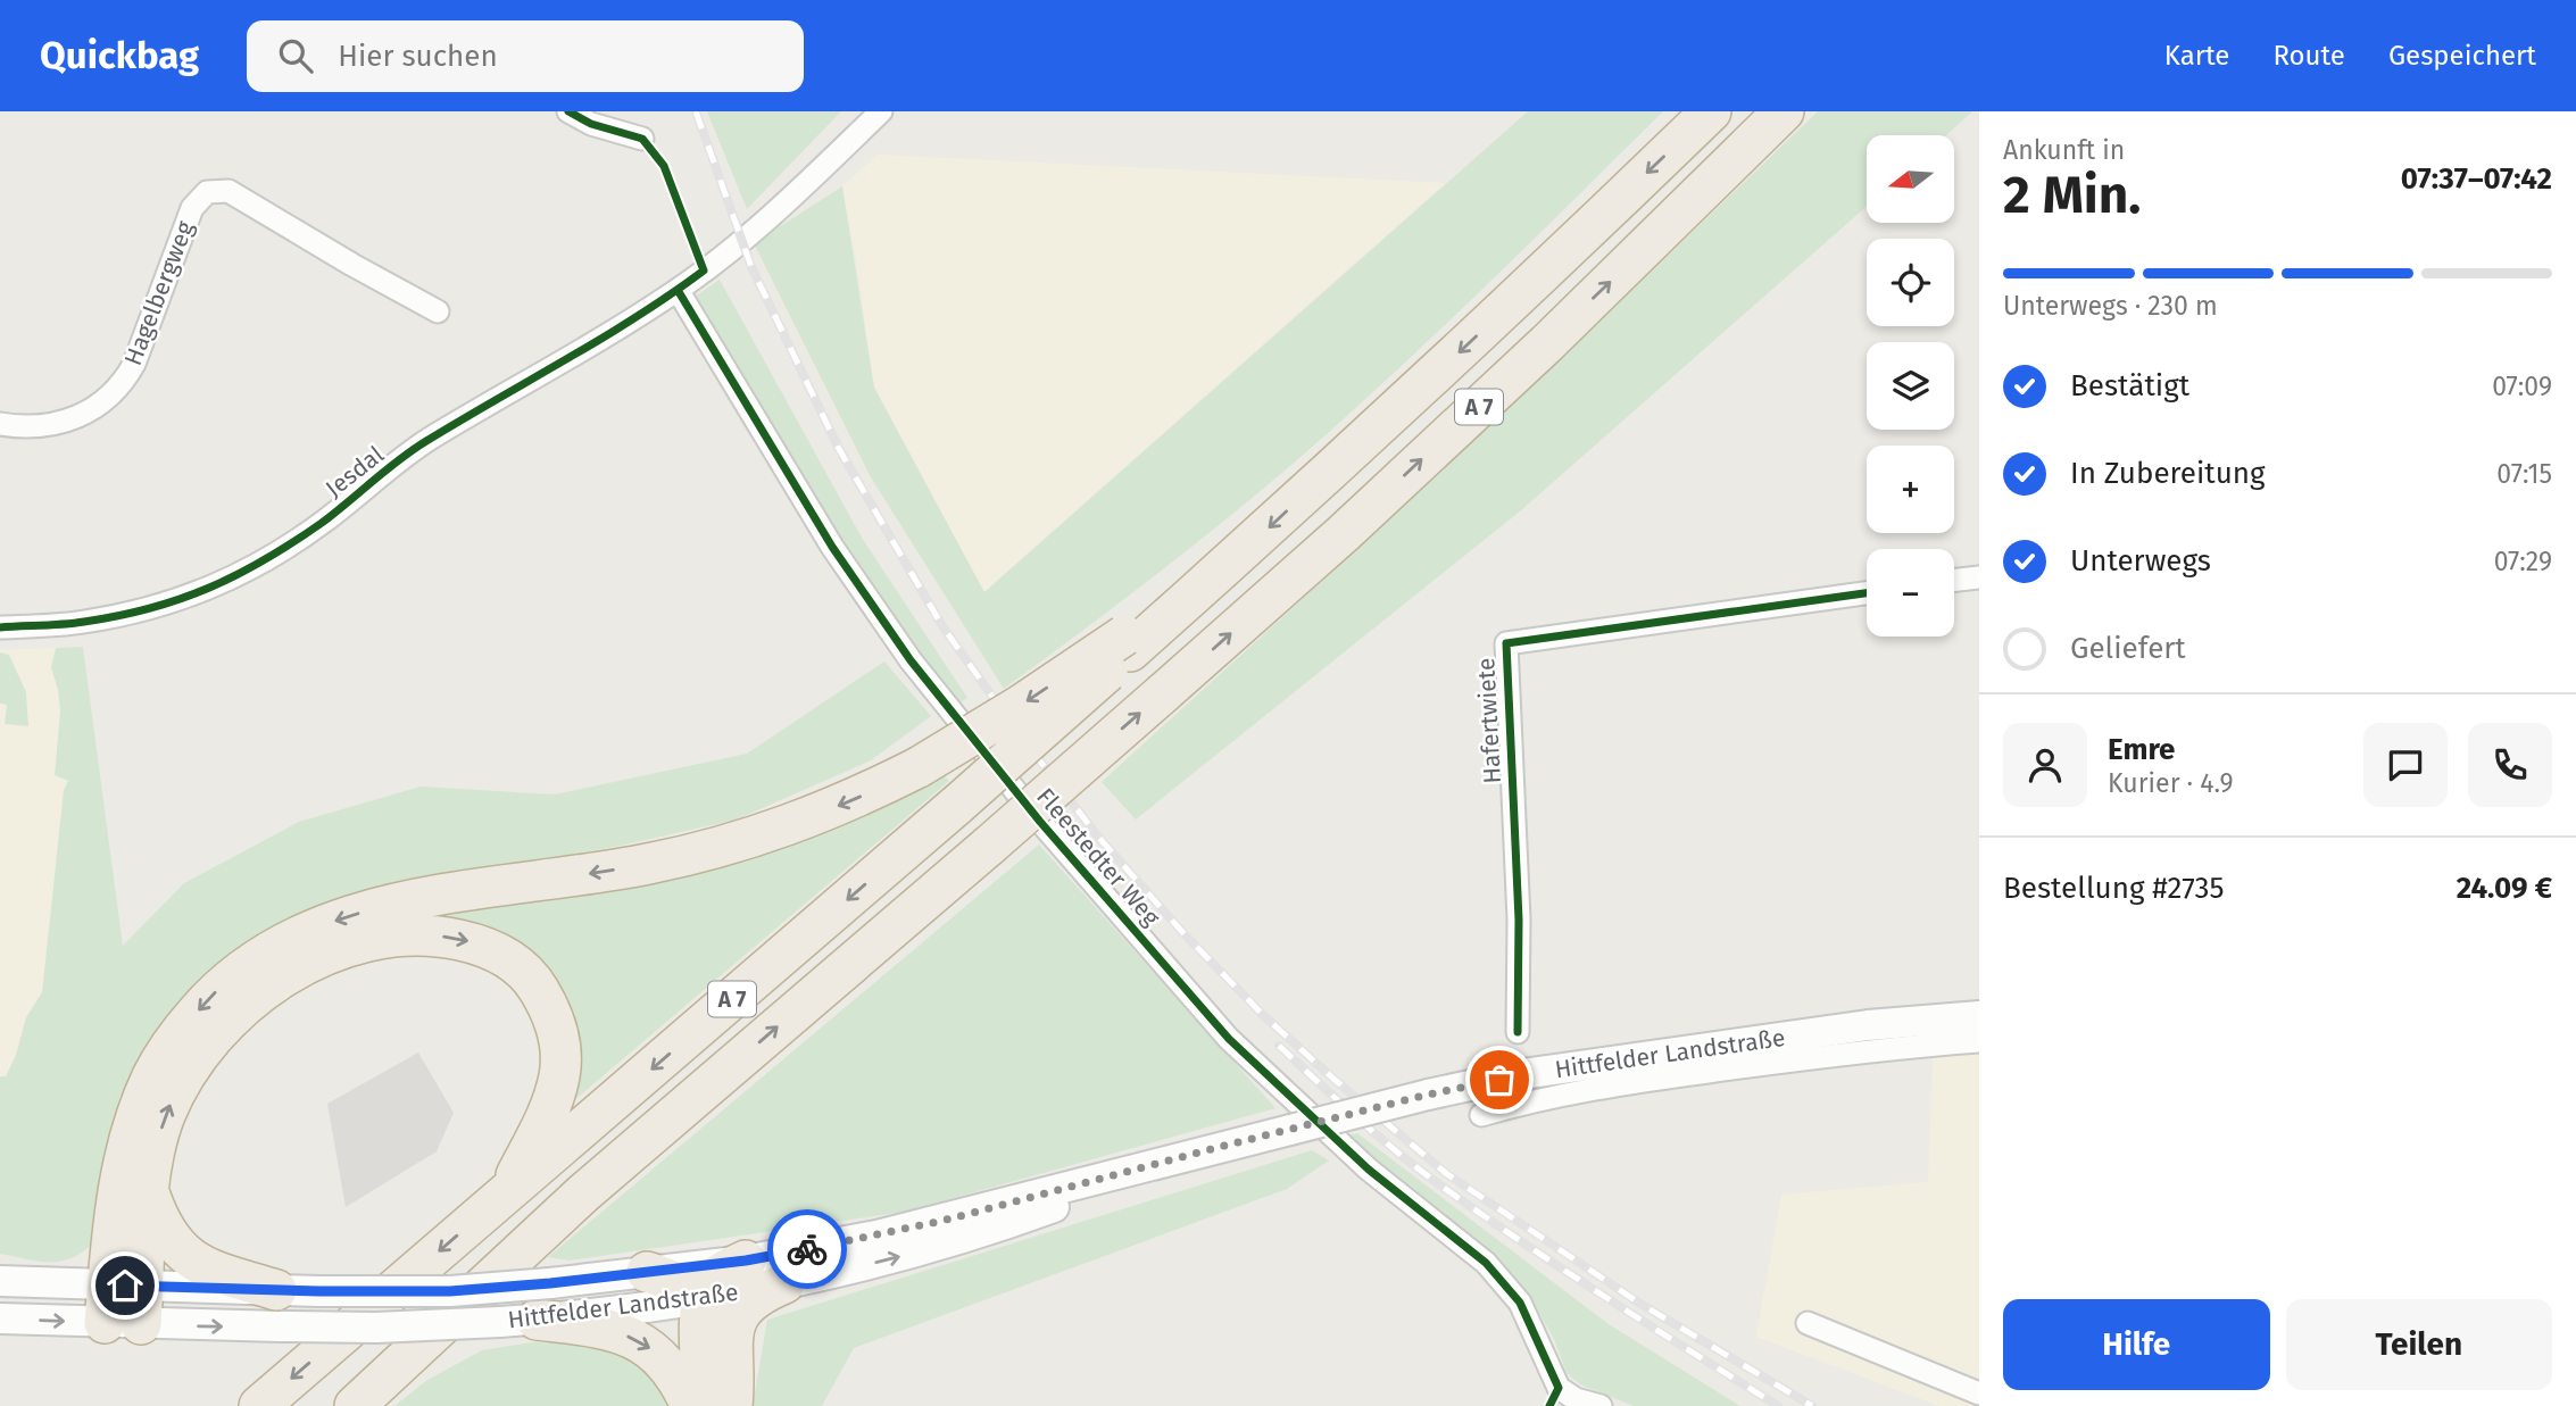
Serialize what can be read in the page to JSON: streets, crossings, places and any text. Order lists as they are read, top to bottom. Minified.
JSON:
{"streets":{"highway":["A 7"],"main road":["Hittfelder Landstraße"],"street":["Hagelbergweg","Jesdal","Hafertwiete","Fleestedter Weg"]},"crossings":[["Jesdal","Fleestedter Weg"]],"north":"left","page":{"header":"Quickbag","search":"Hier suchen","nav":["Karte","Route","Gespeichert"],"heading":["2 Min.","Ankunft in","07:37–07:42"],"panel":["Emre","Kurier · 4.9","Bestellung #2735","24.09 €"],"map_buttons":["+","−"],"bar":"Unterwegs · 230 m","list":[["Bestätigt","07:09"],["In Zubereitung","07:15"],["Unterwegs","07:29"],"Geliefert"],"buttons":["Hilfe","Teilen"]}}
